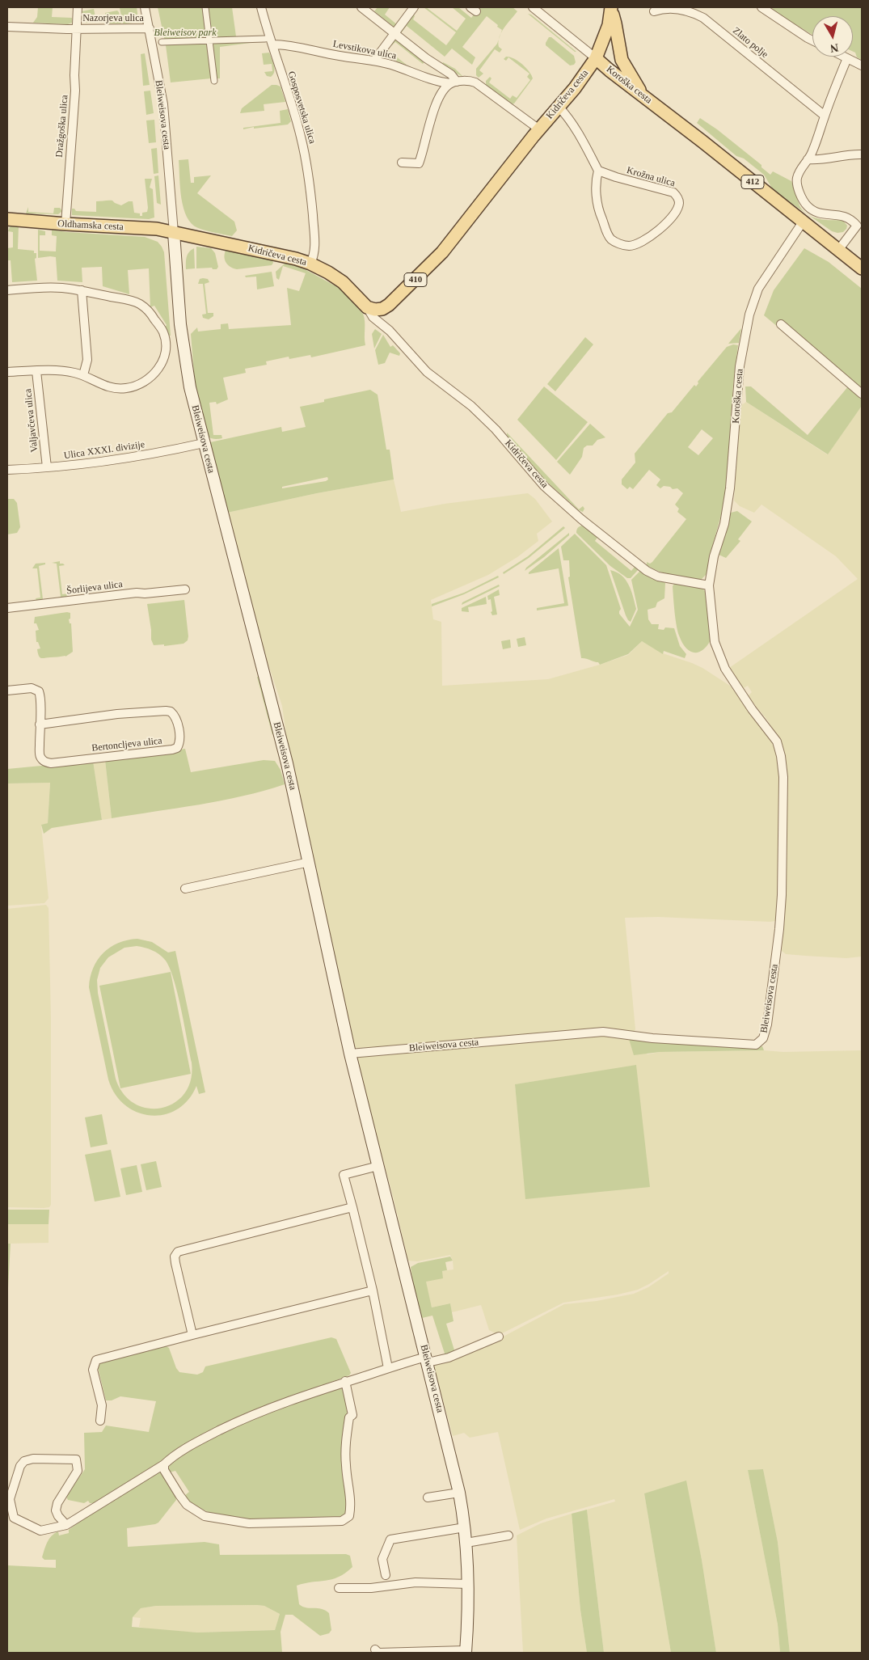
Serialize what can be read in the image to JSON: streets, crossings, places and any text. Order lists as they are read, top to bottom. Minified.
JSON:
{"streets":{"main road":["Koroška cesta","Kidričeva cesta","Bleiweisova cesta","412","Oldhamska cesta","410"],"street":["Nazorjeva ulica","Zlato polje","Levstikova ulica","Gosposvetska ulica","Dražgoška ulica","Krožna ulica","Valjavčeva ulica","Ulica XXXI. divizije","Šorlijeva ulica","Bertoncljeva ulica"]},"crossings":[["Nazorjeva ulica","Bleiweisova cesta"],["Nazorjeva ulica","Dražgoška ulica"],["Levstikova ulica","Kidričeva cesta"],["Levstikova ulica","Gosposvetska ulica"],["Koroška cesta","Kidričeva cesta"],["Koroška cesta","Bleiweisova cesta"],["Koroška cesta","412"],["Kidričeva cesta","Gosposvetska ulica"],["Kidričeva cesta","Bleiweisova cesta"],["Kidričeva cesta","412"],["Kidričeva cesta","Oldhamska cesta"],["Bleiweisova cesta","Oldhamska cesta"],["Bleiweisova cesta","Ulica XXXI. divizije"],["Dražgoška ulica","Oldhamska cesta"],["Valjavčeva ulica","Ulica XXXI. divizije"]],"parks":["Bleiweisov park"],"north":"bottom"}
